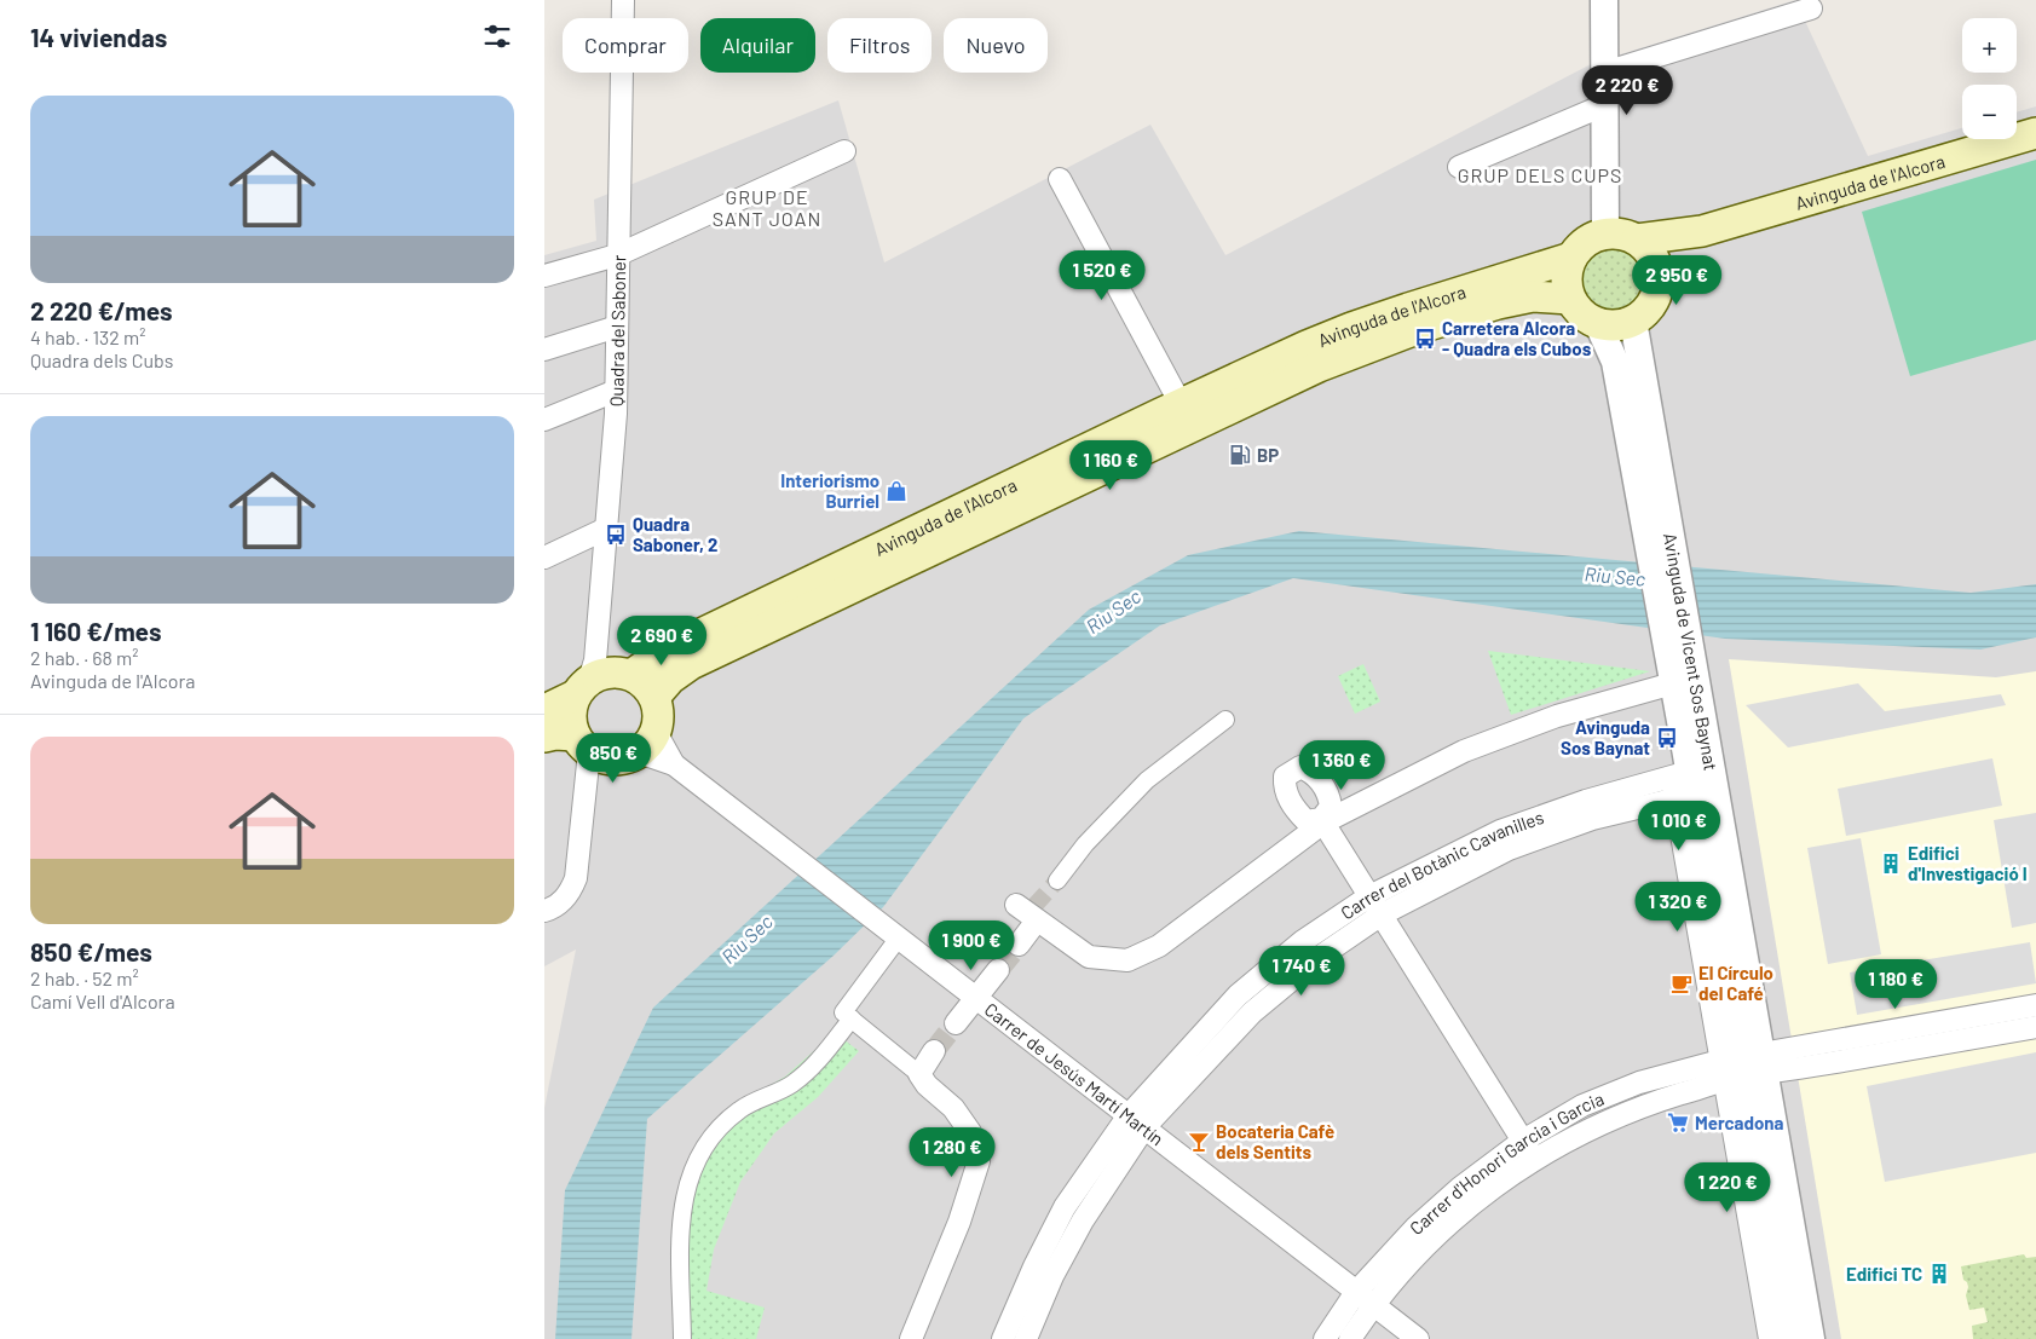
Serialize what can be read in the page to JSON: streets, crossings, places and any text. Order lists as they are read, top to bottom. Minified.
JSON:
{"streets":{"main road":["Avinguda de l'Alcora"],"street":["Quadra del Saboner","Avinguda de Vicent Sos Baynat","Carrer del Botànic Cavanilles","Carrer de Jesús Martí Martín","Carrer d'Honori Garcia i Garcia"]},"crossings":[["Avinguda de l'Alcora","Quadra del Saboner"],["Avinguda de l'Alcora","Avinguda de Vicent Sos Baynat"],["Avinguda de l'Alcora","Carrer de Jesús Martí Martín"],["Quadra del Saboner","Carrer de Jesús Martí Martín"],["Avinguda de Vicent Sos Baynat","Carrer del Botànic Cavanilles"],["Avinguda de Vicent Sos Baynat","Carrer d'Honori Garcia i Garcia"],["Carrer del Botànic Cavanilles","Carrer de Jesús Martí Martín"],["Carrer de Jesús Martí Martín","Carrer d'Honori Garcia i Garcia"]],"districts":["GRUP DELS CUPS","GRUP DE SANT JOAN"],"water":["Riu Sec"],"places":{"bus stop":["Carretera Alcora - Quadra els Cubos","Quadra Saboner, 2","Avinguda Sos Baynat"],"fuel station":["BP"],"shop":["Interiorismo Burriel"],"building":["Edifici d'Investigació I","Edifici TC"],"cafe":["El Círculo del Café"],"supermarket":["Mercadona"],"bar":["Bocateria Cafè dels Sentits"]},"page":{"heading":"14 viviendas","map_buttons":["+","−"],"chip":["Comprar","Alquilar","Filtros","Nuevo"],"price":["2 220 €","1 520 €","2 950 €","1 160 €","2 690 €","850 €","1 360 €","1 010 €","1 320 €","1 900 €","1 740 €","1 180 €","1 280 €","1 220 €"],"list":[{"name":"2 220 €/mes","note":"4 hab. · 132 m² · Quadra dels Cubs"},{"name":"1 160 €/mes","note":"2 hab. · 68 m² · Avinguda de l'Alcora"},{"name":"850 €/mes","note":"2 hab. · 52 m² · Camí Vell d'Alcora"}]}}
